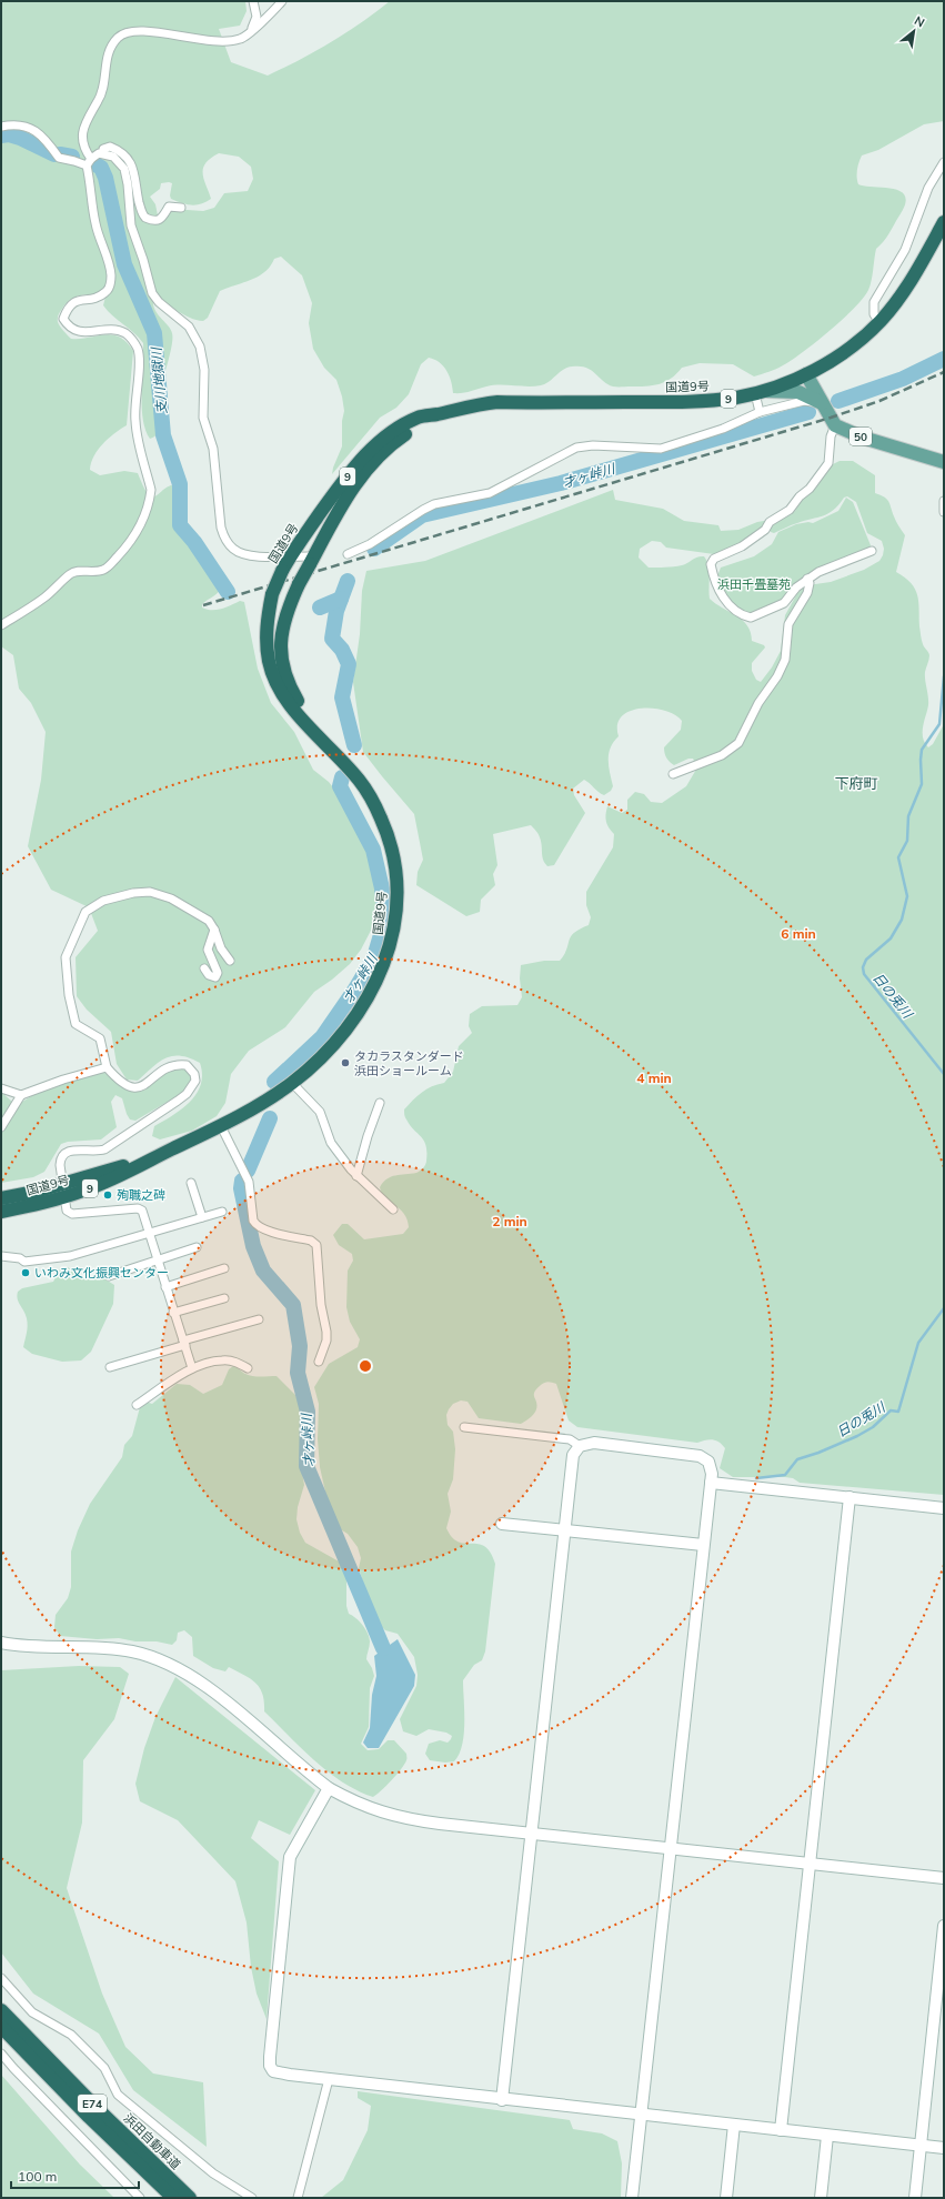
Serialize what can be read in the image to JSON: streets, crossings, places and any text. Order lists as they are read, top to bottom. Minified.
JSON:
{"streets":{"highway":["国道9号","9","E74","浜田自動車道"],"main road":["50"]},"crossings":[["国道9号","50"]],"districts":["下府町"],"water":["支川地獄川","才ヶ峠川","日の兎川"],"parks":["浜田千畳墓苑"],"places":["タカラスタンダード 浜田ショールーム","殉職之碑","いわみ文化振興センター"],"scale_bar":"100 m","north":"top right","rings":["6 min","4 min","2 min"]}
